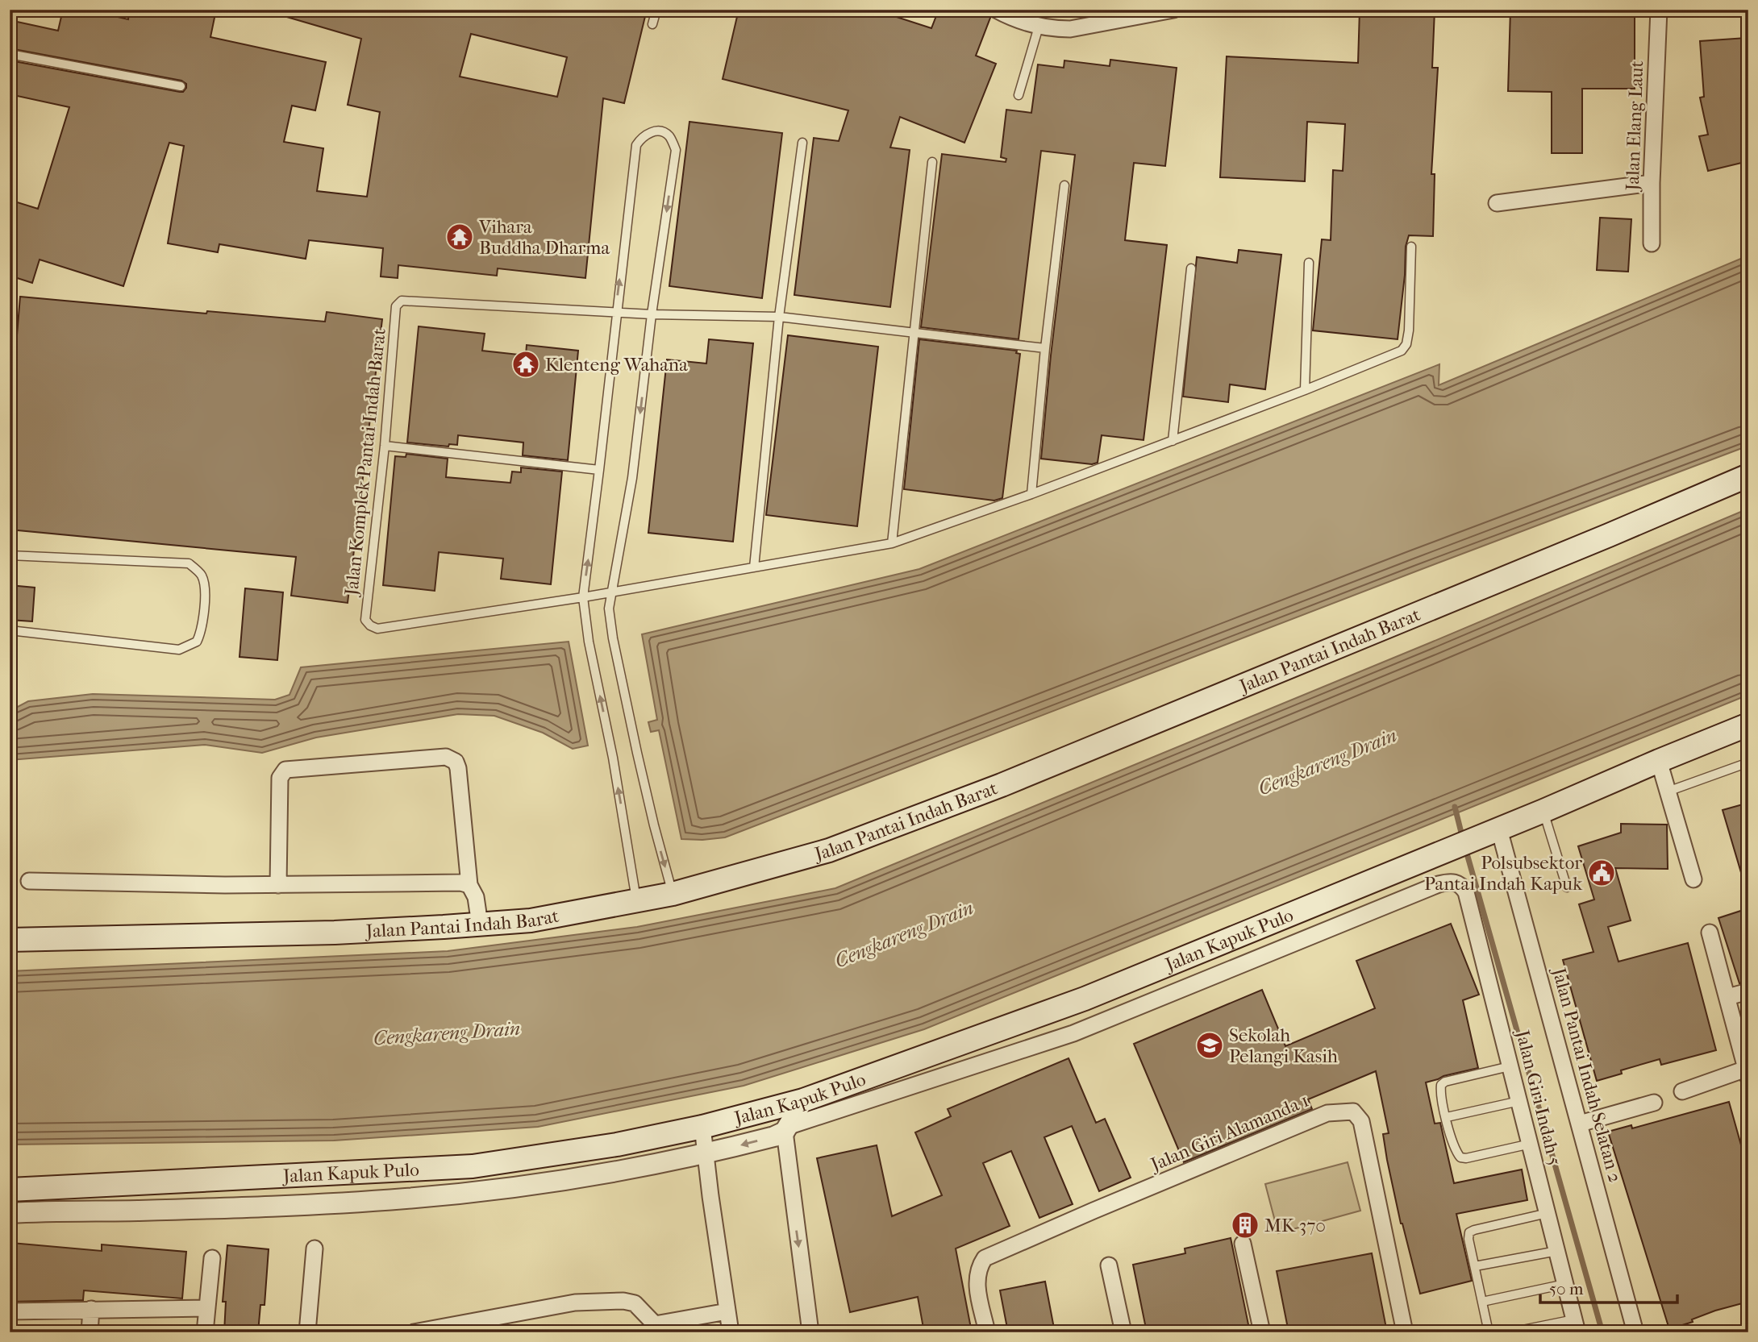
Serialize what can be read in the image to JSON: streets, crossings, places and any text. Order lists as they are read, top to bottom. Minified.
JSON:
{"streets":{"main road":["Jalan Pantai Indah Barat","Jalan Kapuk Pulo"],"street":["Jalan Elang Laut","Jalan Pantai Indah Selatan 2","Jalan Giri Indah 5","Jalan Giri Alamanda 1"],"lane":["Jalan Komplek Pantai Indah Barat"]},"crossings":[["Jalan Kapuk Pulo","Jalan Pantai Indah Selatan 2"],["Jalan Kapuk Pulo","Jalan Giri Indah 5"]],"water":["Cengkareng Drain"],"places":{"temple":["Vihara Buddha Dharma","Klenteng Wahana"],"public building":["Polsubsektor Pantai Indah Kapuk"],"school or university":["Sekolah Pelangi Kasih"],"building":["MK 370"]},"scale_bar":"50 m"}
